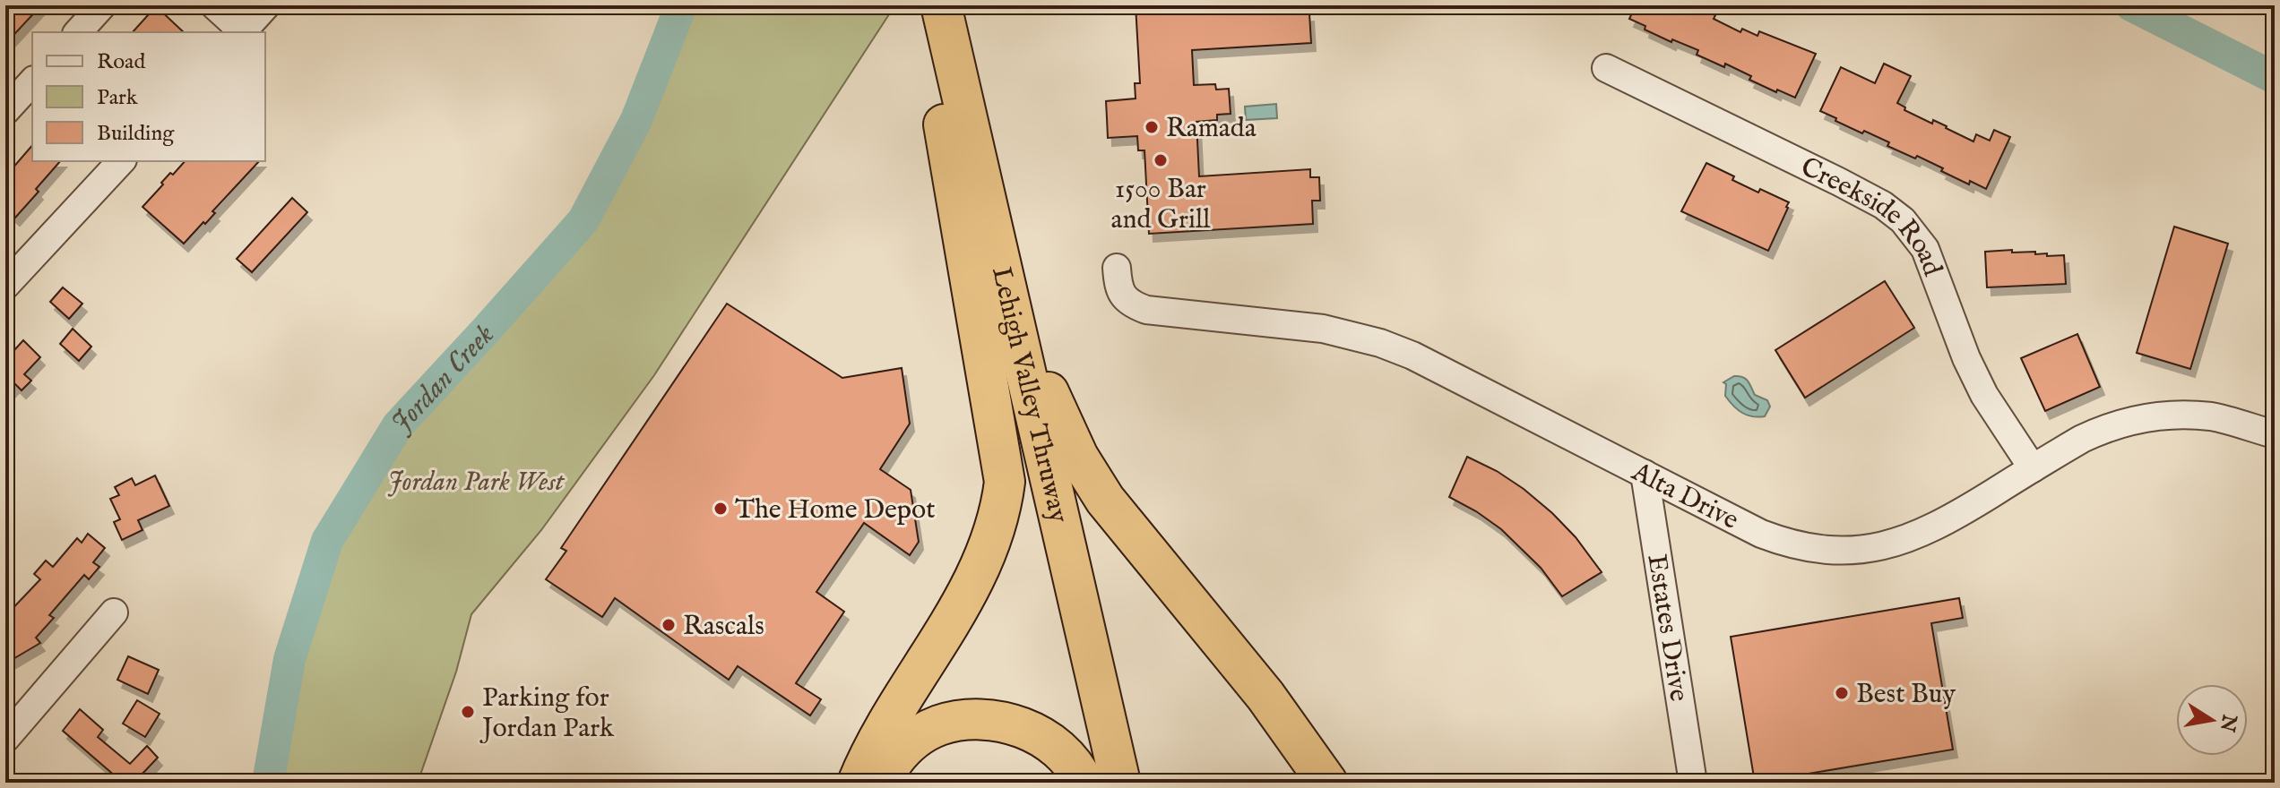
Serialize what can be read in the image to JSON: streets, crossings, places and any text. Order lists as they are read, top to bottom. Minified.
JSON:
{"streets":{"highway":["Lehigh Valley Thruway"],"street":["Creekside Road","Alta Drive","Estates Drive"]},"crossings":[["Creekside Road","Alta Drive"],["Alta Drive","Estates Drive"]],"water":["Jordan Creek"],"parks":["Jordan Park West"],"places":["Ramada","1500 Bar and Grill","The Home Depot","Rascals","Best Buy","Parking for Jordan Park"],"legend":["Road","Park","Building"],"north":"right"}
